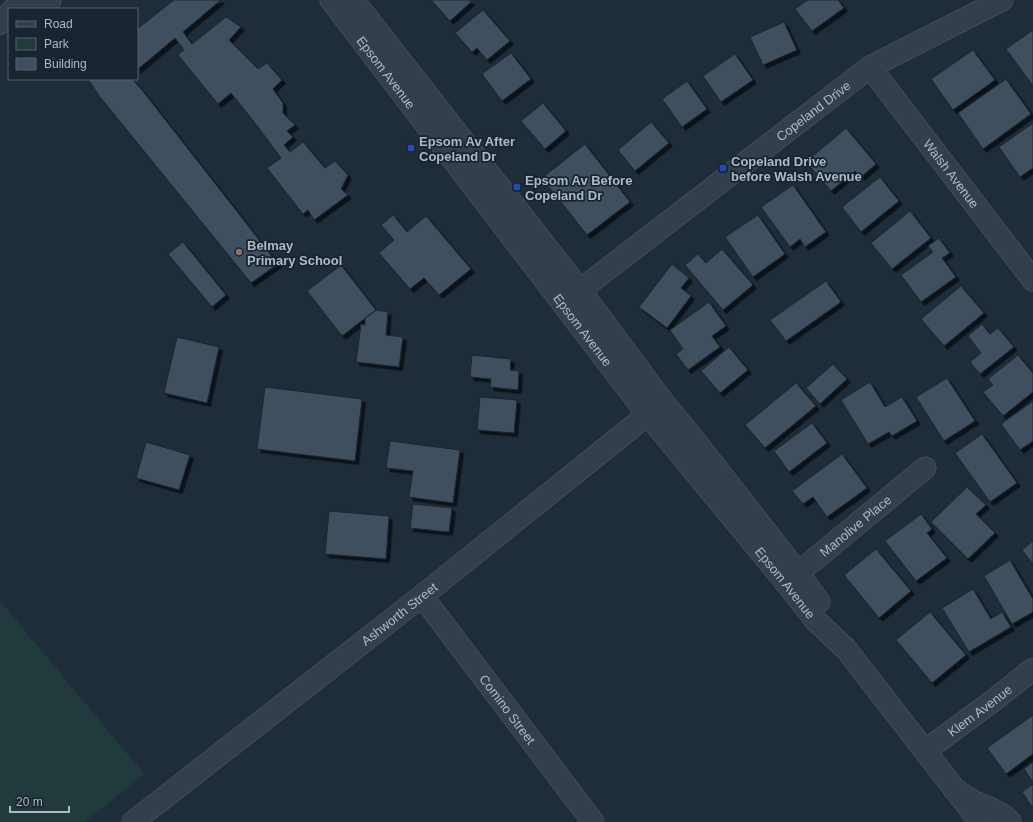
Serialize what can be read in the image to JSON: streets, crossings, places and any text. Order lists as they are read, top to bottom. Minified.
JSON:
{"streets":{"street":["Epsom Avenue","Copeland Drive","Walsh Avenue","Manolive Place","Ashworth Street","Comino Street","Klem Avenue"]},"crossings":[["Epsom Avenue","Copeland Drive"],["Epsom Avenue","Manolive Place"],["Epsom Avenue","Ashworth Street"],["Epsom Avenue","Klem Avenue"],["Copeland Drive","Walsh Avenue"],["Ashworth Street","Comino Street"]],"places":{"transit":["Epsom Av After Copeland Dr","Copeland Drive before Walsh Avenue","Epsom Av Before Copeland Dr"],"other":["Belmay Primary School"]},"legend":["Road","Park","Building"],"scale_bar":"20 m"}
